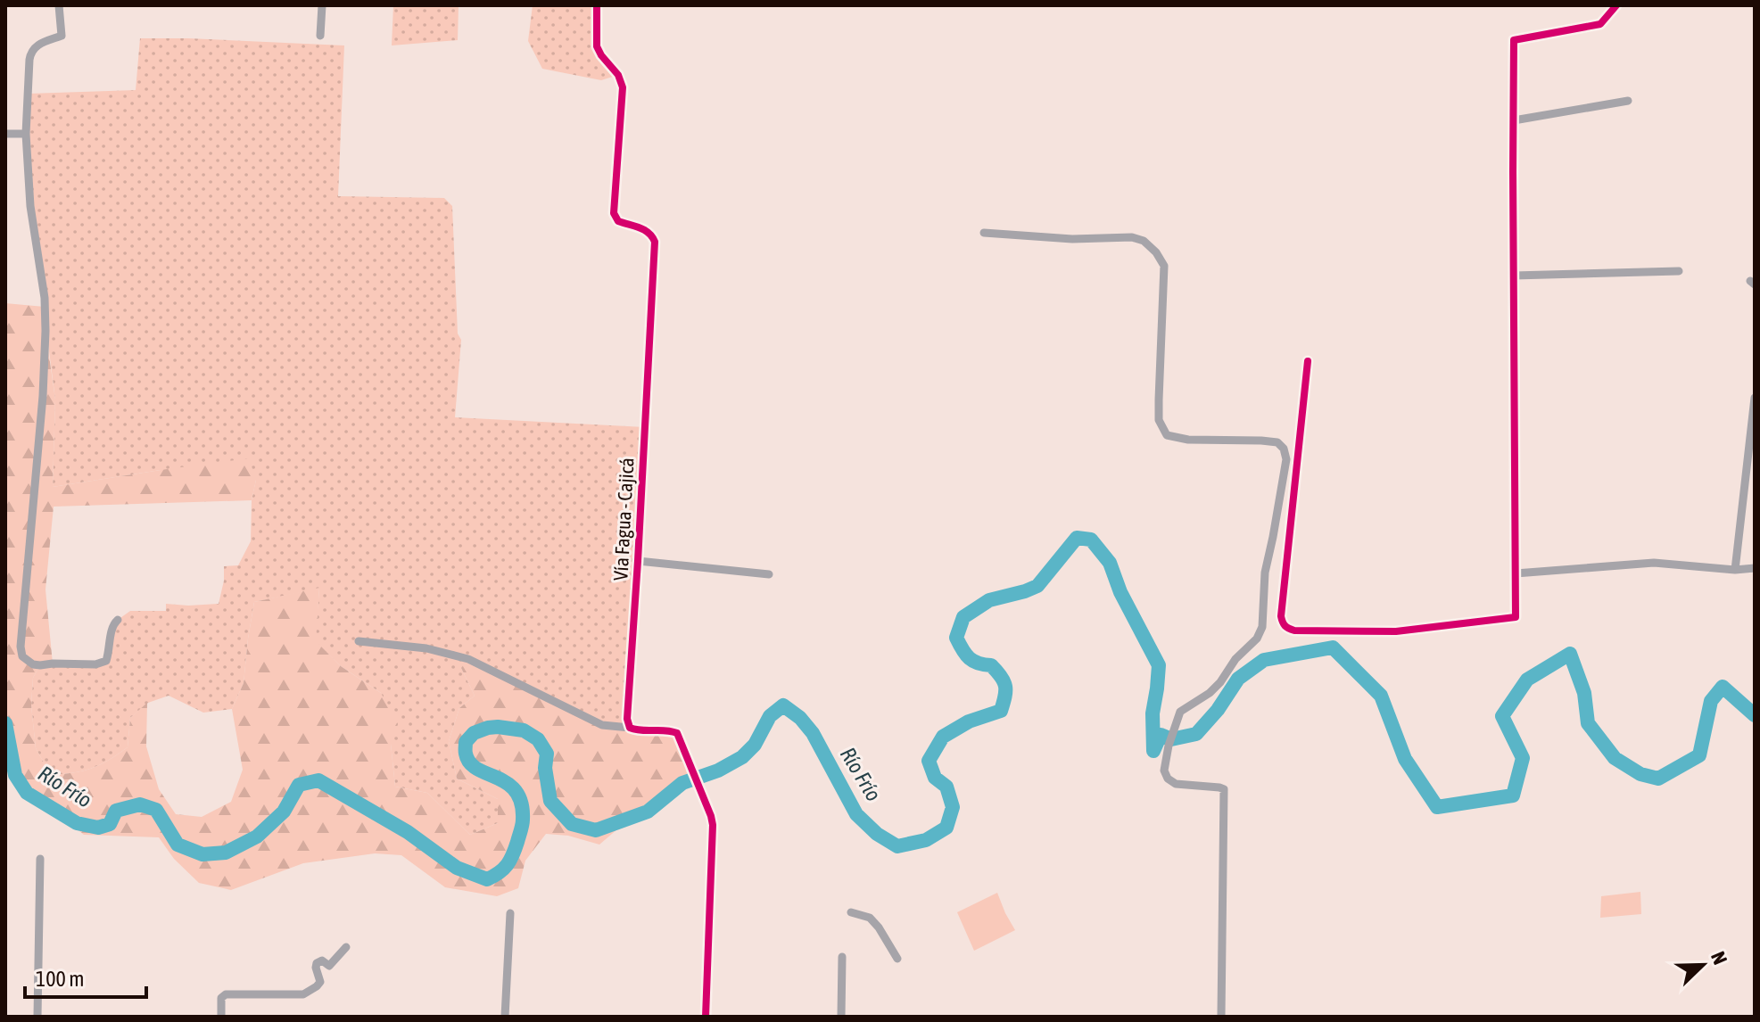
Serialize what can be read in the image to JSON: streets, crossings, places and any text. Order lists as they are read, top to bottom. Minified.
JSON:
{"streets":{"street":["Vía Fagua - Cajicá"]},"water":["Río Frío"],"scale_bar":"100 m","north":"top right"}
